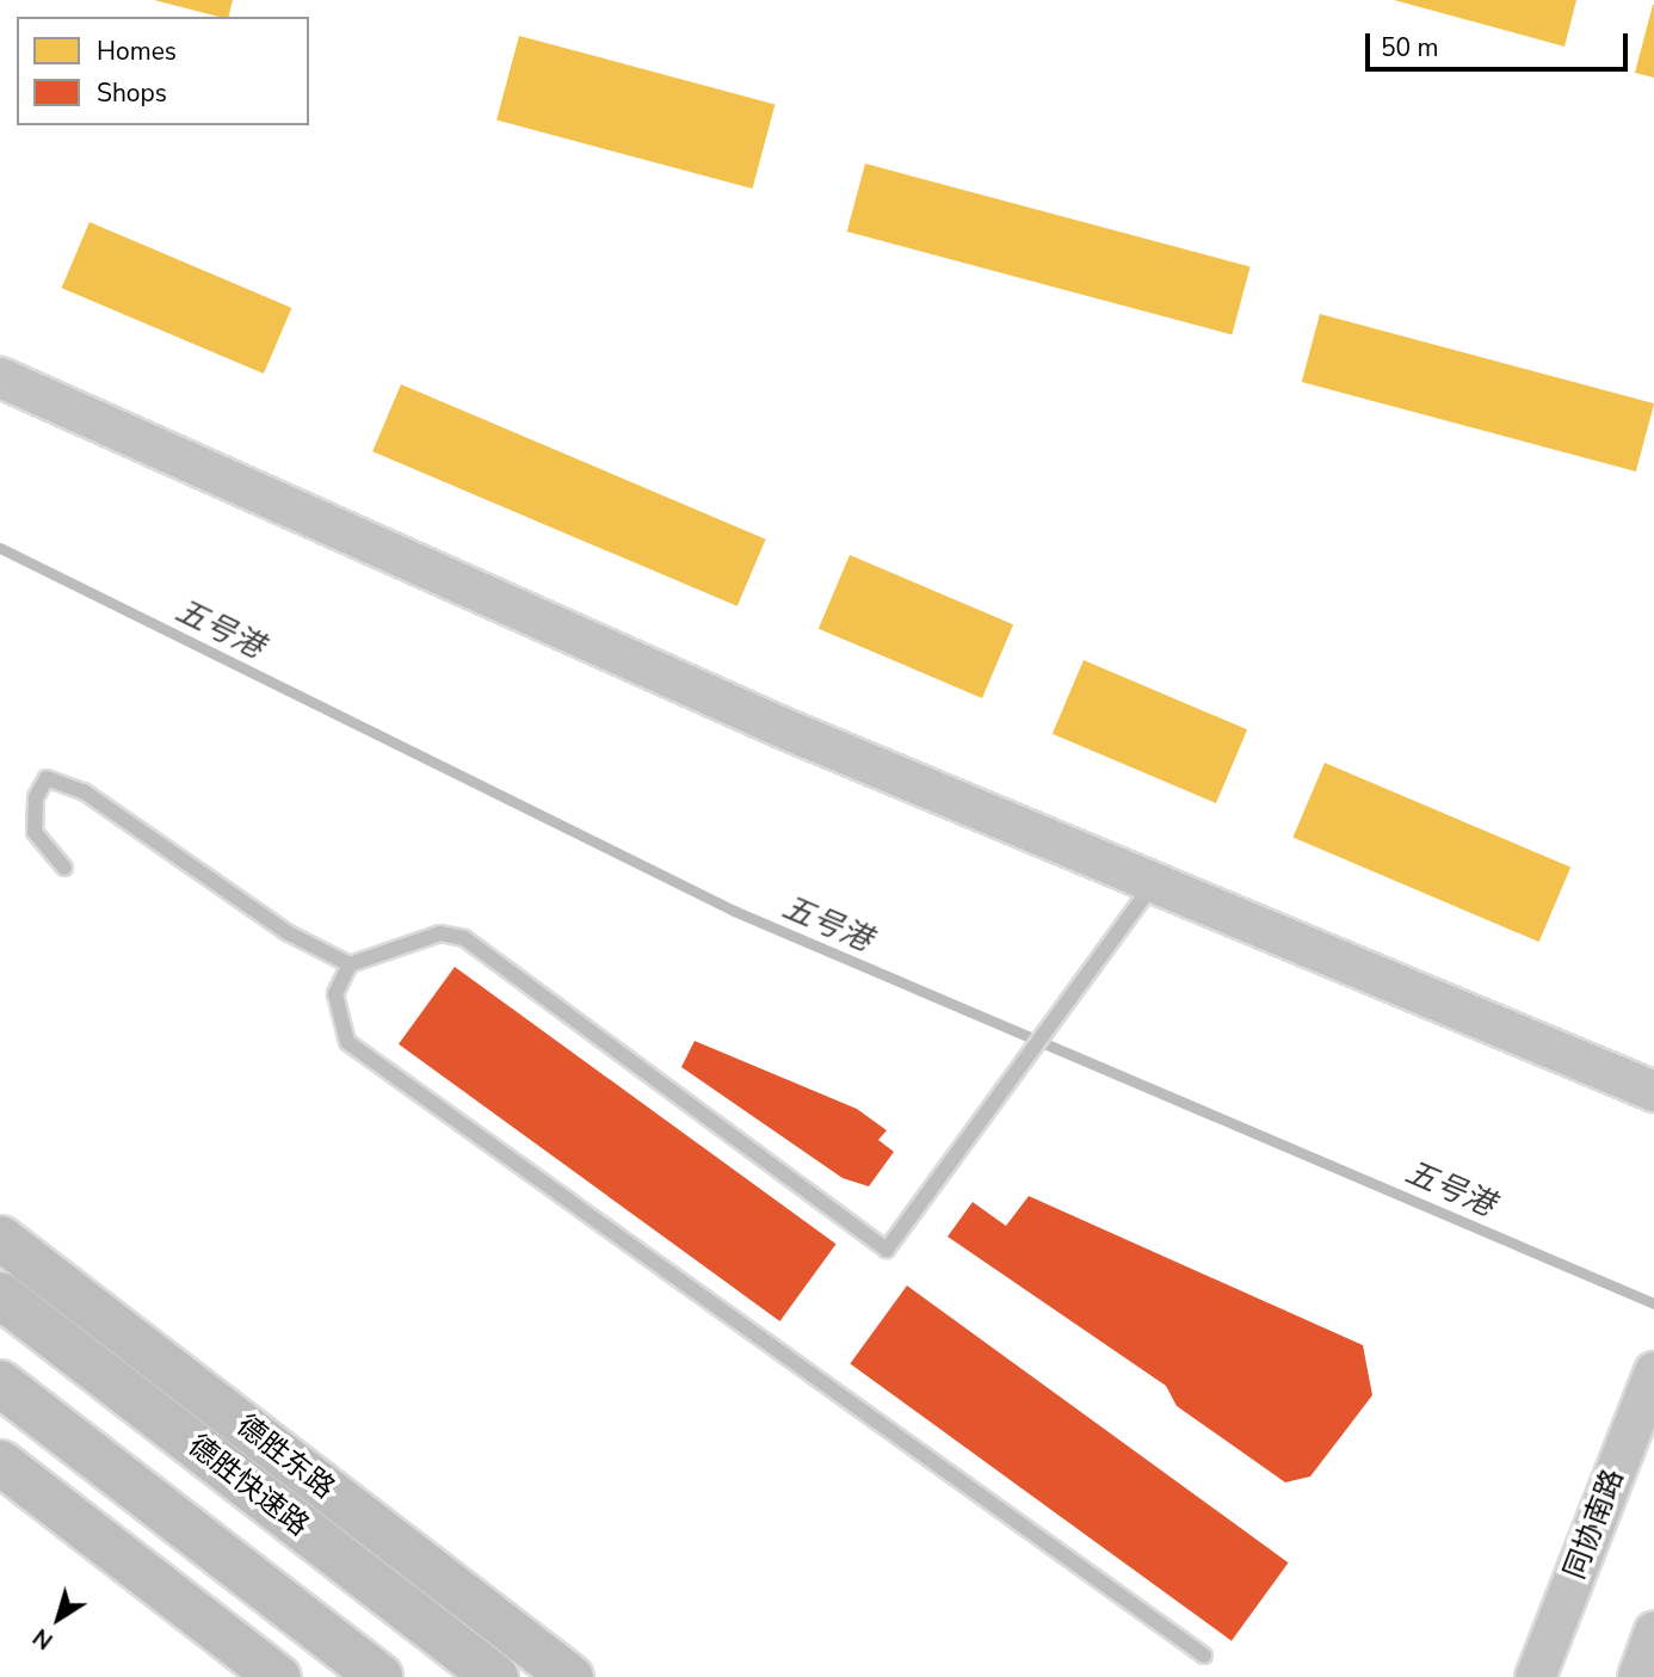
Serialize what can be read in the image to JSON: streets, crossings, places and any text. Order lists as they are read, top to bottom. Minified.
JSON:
{"streets":{"highway":["德胜快速路"],"main road":["德胜东路"],"street":["同协南路"]},"water":["五号港"],"legend":["Homes","Shops"],"scale_bar":"50 m","north":"bottom left"}
